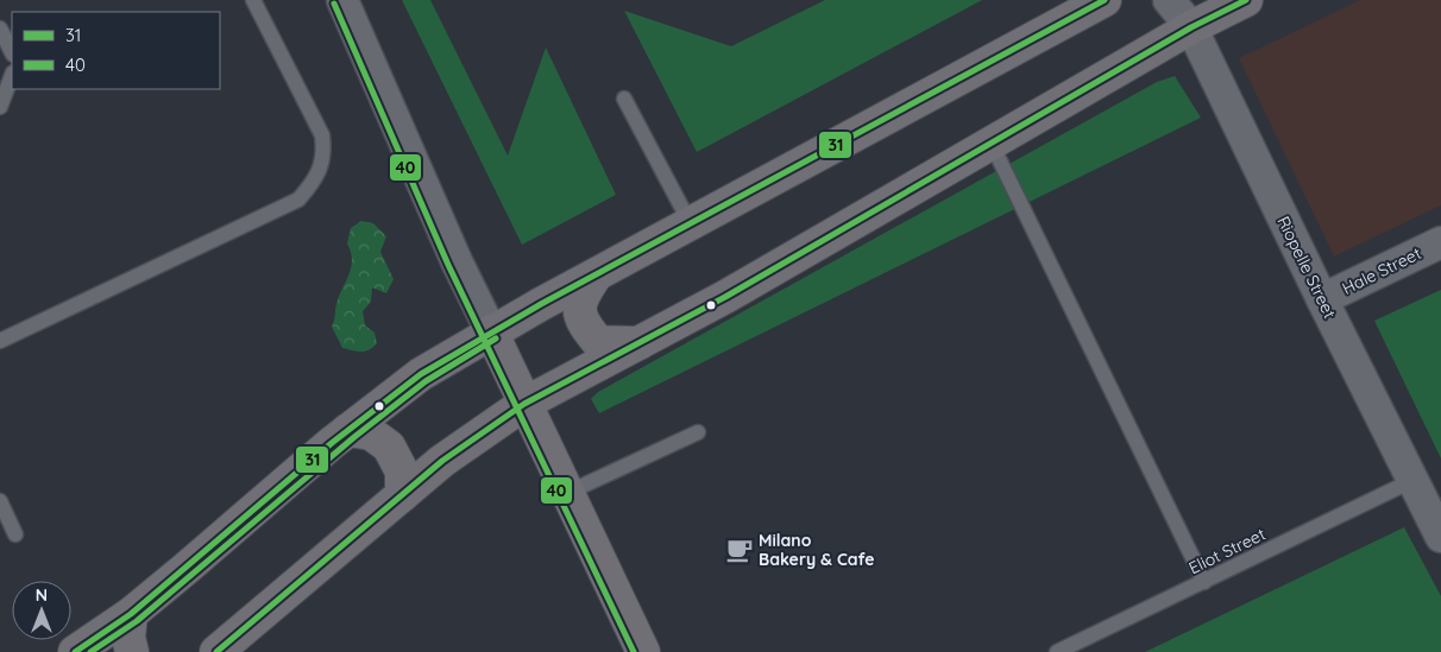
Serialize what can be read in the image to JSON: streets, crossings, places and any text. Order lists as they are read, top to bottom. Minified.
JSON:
{"streets":{"street":["Riopelle Street","Hale Street"],"lane":["Eliot Street"]},"crossings":[["Riopelle Street","Hale Street"],["Riopelle Street","Eliot Street"]],"places":{"cafe":["Milano Bakery & Cafe"]},"lines":["transit line 31","transit line 40"],"legend":["31","40"],"north":"top"}
